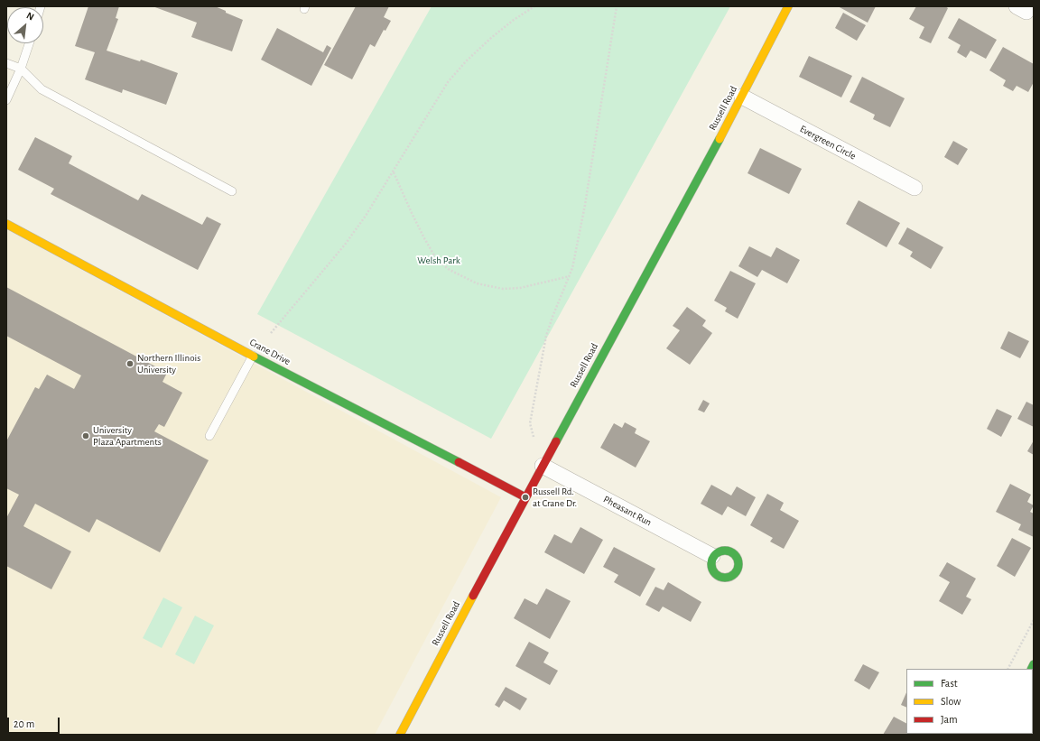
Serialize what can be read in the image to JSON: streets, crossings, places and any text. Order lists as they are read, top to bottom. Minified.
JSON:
{"streets":{"street":["Russell Road","Evergreen Circle","Crane Drive","Pheasant Run"]},"crossings":[["Russell Road","Evergreen Circle"],["Russell Road","Crane Drive"],["Russell Road","Pheasant Run"]],"parks":["Welsh Park"],"places":["Northern Illinois University","University Plaza Apartments","Russell Rd. at Crane Dr."],"legend":["Fast","Slow","Jam"],"scale_bar":"20 m","north":"top right"}
